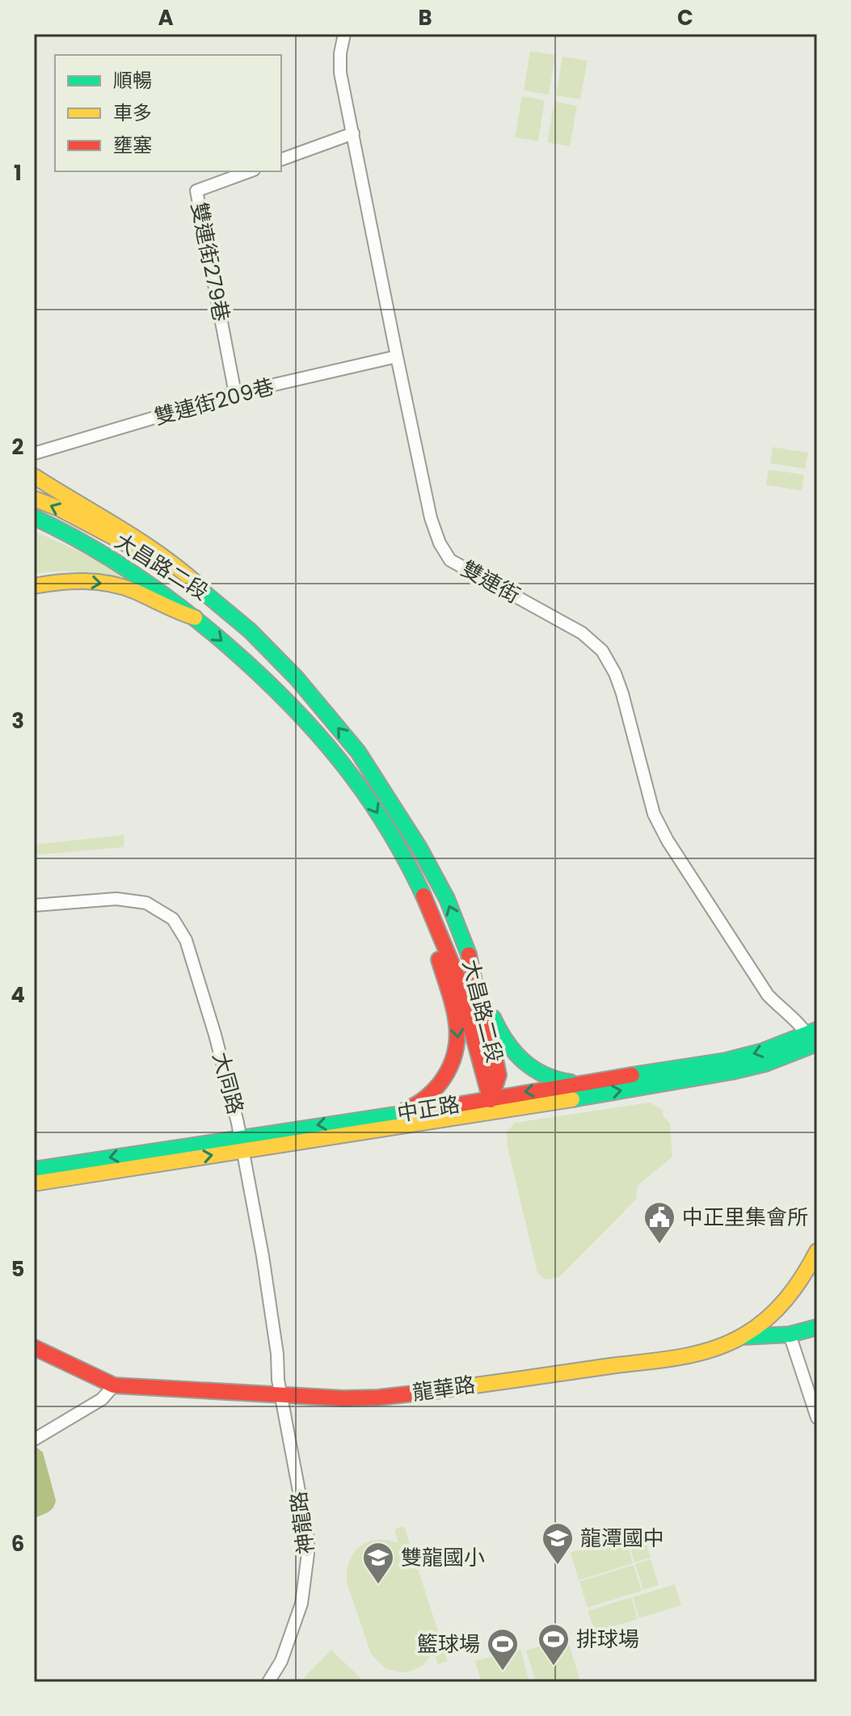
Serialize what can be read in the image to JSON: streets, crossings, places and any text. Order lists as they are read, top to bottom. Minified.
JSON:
{"streets":{"main road":["大昌路二段","中正路","龍華路"],"street":["雙連街279巷","雙連街209巷","雙連街","大同路","神龍路"]},"crossings":[["雙連街279巷","雙連街209巷"],["雙連街209巷","雙連街"],["大昌路二段","中正路"],["雙連街","中正路"],["大同路","中正路"],["大同路","龍華路"],["大同路","神龍路"],["龍華路","神龍路"]],"places":{"public building":["中正里集會所"],"school or university":["龍潭國中","雙龍國小"],"sports":["排球場","籃球場"]},"legend":["順暢","車多","壅塞"],"grid":{"columns":["A","B","C"],"rows":["1","2","3","4","5","6"]}}
